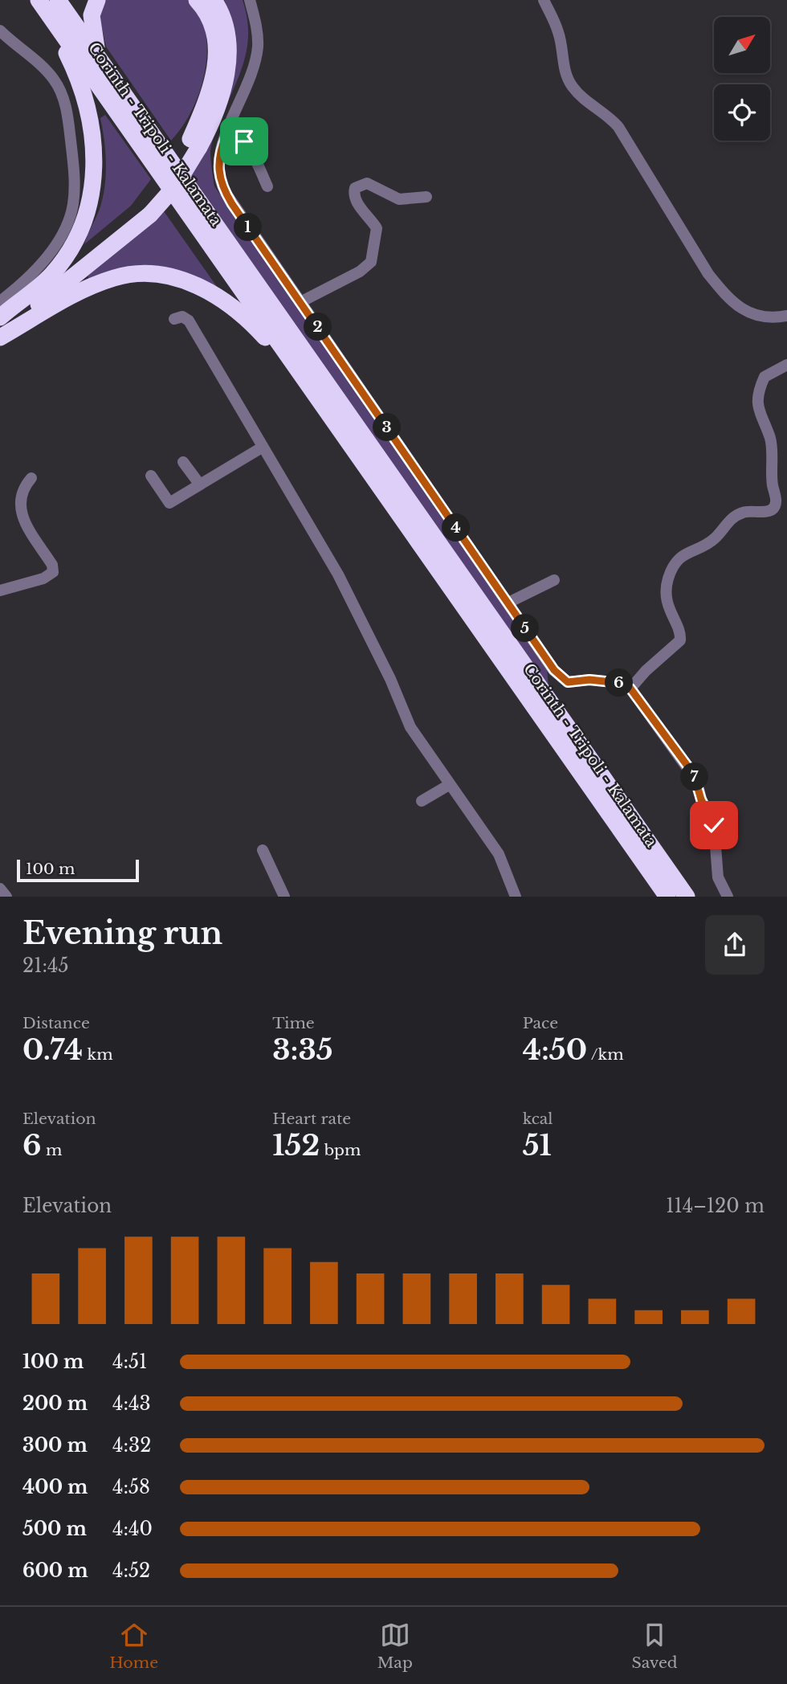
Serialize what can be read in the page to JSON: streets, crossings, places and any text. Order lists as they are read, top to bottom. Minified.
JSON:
{"streets":{"highway":["Corinth - Tripoli - Kalamata"]},"scale_bar":"100 m","north":"top right","page":{"pins":["1","2","3","4","5","6","7"],"scale":"100 m","heading":["Evening run","21:45"],"stats":[["Distance","0.74 km"],["Time","3:35"],["Pace","4:50 /km"],["Elevation","6 m"],["Heart rate","152 bpm"],["kcal","51"]],"chart":["Elevation","114–120 m"],"list":[{"name":"100 m","note":"4:51"},{"name":"200 m","note":"4:43"},{"name":"300 m","note":"4:32"},{"name":"400 m","note":"4:58"},{"name":"500 m","note":"4:40"},{"name":"600 m","note":"4:52"}],"tabs":["Home","Map","Saved"]}}
